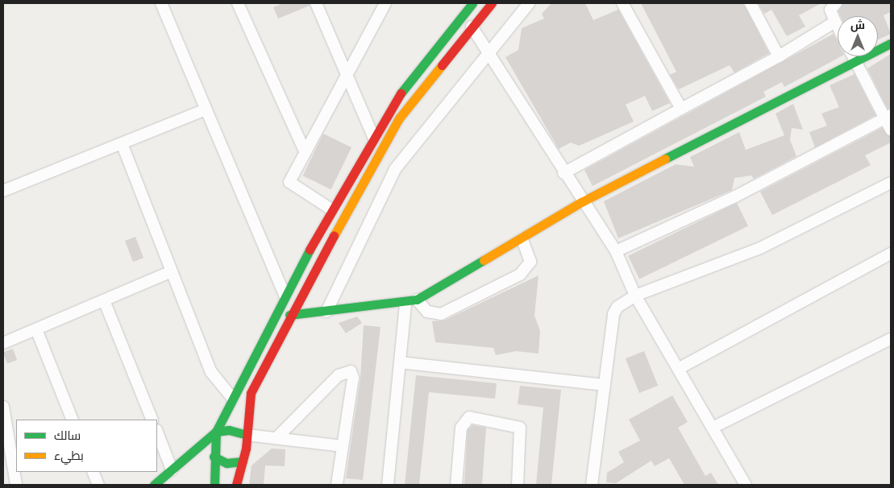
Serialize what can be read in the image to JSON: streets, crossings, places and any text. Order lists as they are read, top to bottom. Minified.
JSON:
{"legend":["سالك","بطيء"],"north":"top"}
